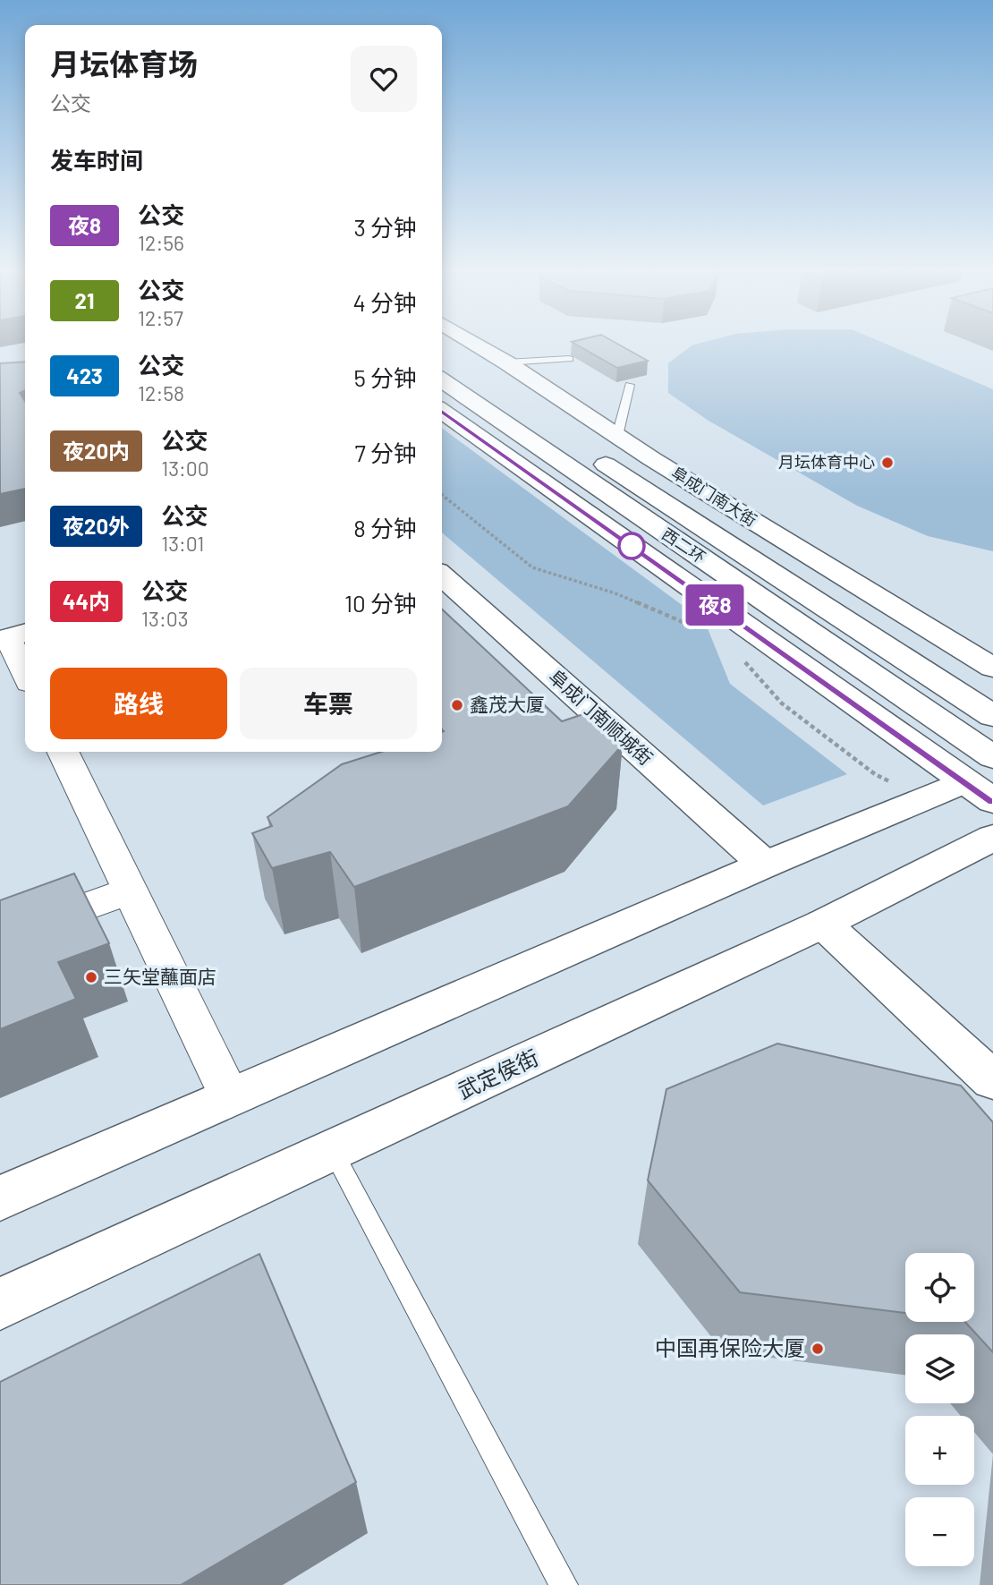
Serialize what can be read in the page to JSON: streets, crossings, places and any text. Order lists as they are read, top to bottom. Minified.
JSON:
{"streets":{"main road":["阜成门南大街","西二环","阜成门南顺城街","武定侯街"]},"places":["月坛体育中心","鑫茂大厦","三矢堂蘸面店","中国再保险大厦"],"lines":["bus line 夜8"],"page":{"on_map":"夜8","heading":[["月坛体育场","公交"],"发车时间"],"list":[{"mark":"夜8","name":"公交","note":"12:56","value":"3 分钟"},{"mark":"21","name":"公交","note":"12:57","value":"4 分钟"},{"mark":"423","name":"公交","note":"12:58","value":"5 分钟"},{"mark":"夜20内","name":"公交","note":"13:00","value":"7 分钟"},{"mark":"夜20外","name":"公交","note":"13:01","value":"8 分钟"},{"mark":"44内","name":"公交","note":"13:03","value":"10 分钟"}],"buttons":["路线","车票"],"map_buttons":["+","−"]}}
